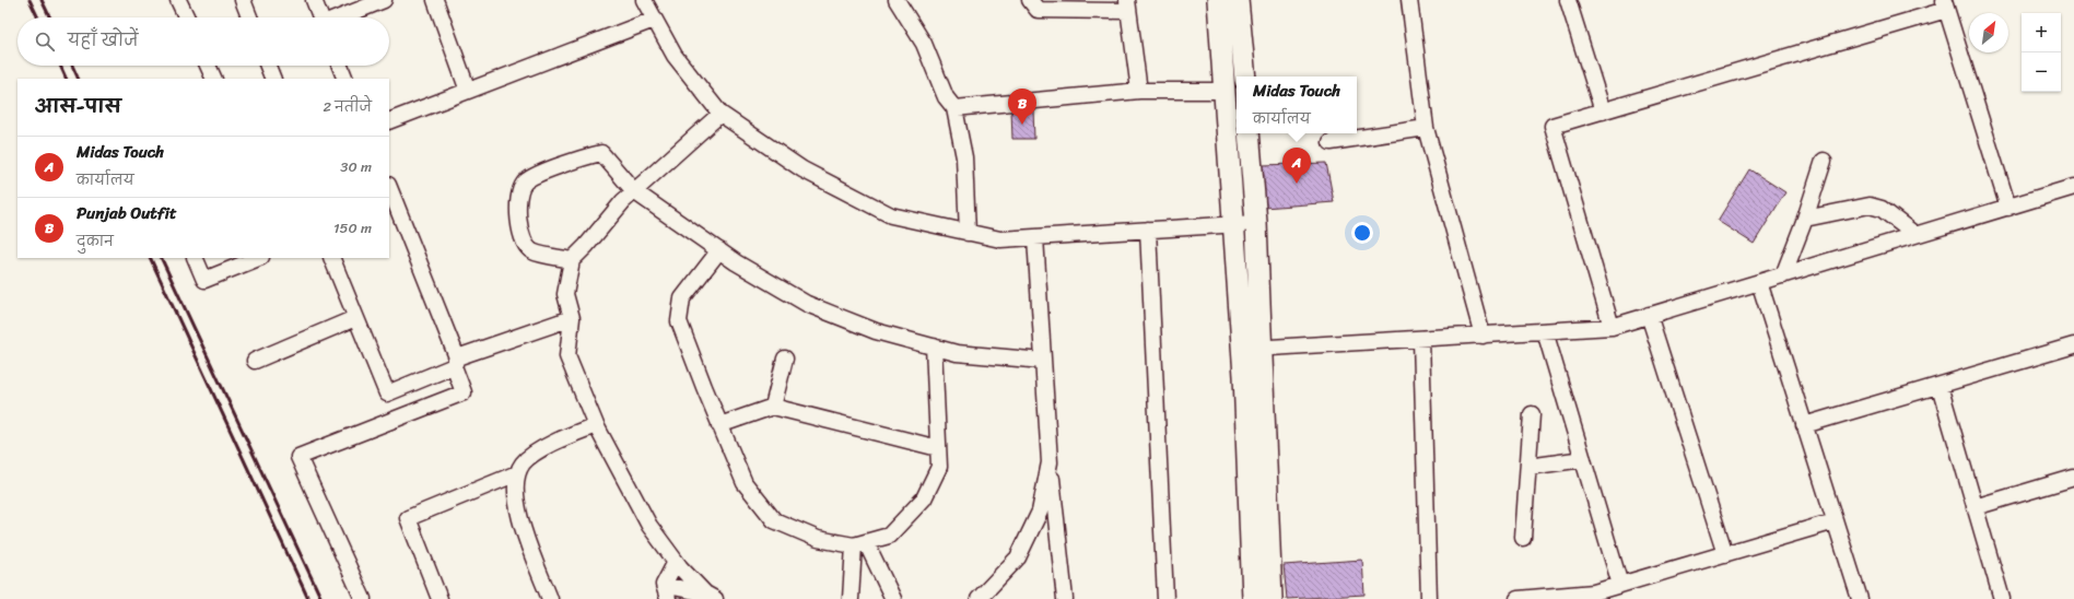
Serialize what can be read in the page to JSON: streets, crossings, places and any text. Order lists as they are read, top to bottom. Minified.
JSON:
{"north":"top right","page":{"map_buttons":["+","−"],"search":"यहाँ खोजें","popup":["Midas Touch","कार्यालय"],"heading":["आस-पास","2 नतीजे"],"pins":["B","A"],"list":[{"mark":"A","name":"Midas Touch","note":"कार्यालय","value":"30 m"},{"mark":"B","name":"Punjab Outfit","note":"दुकान","value":"150 m"}]}}
